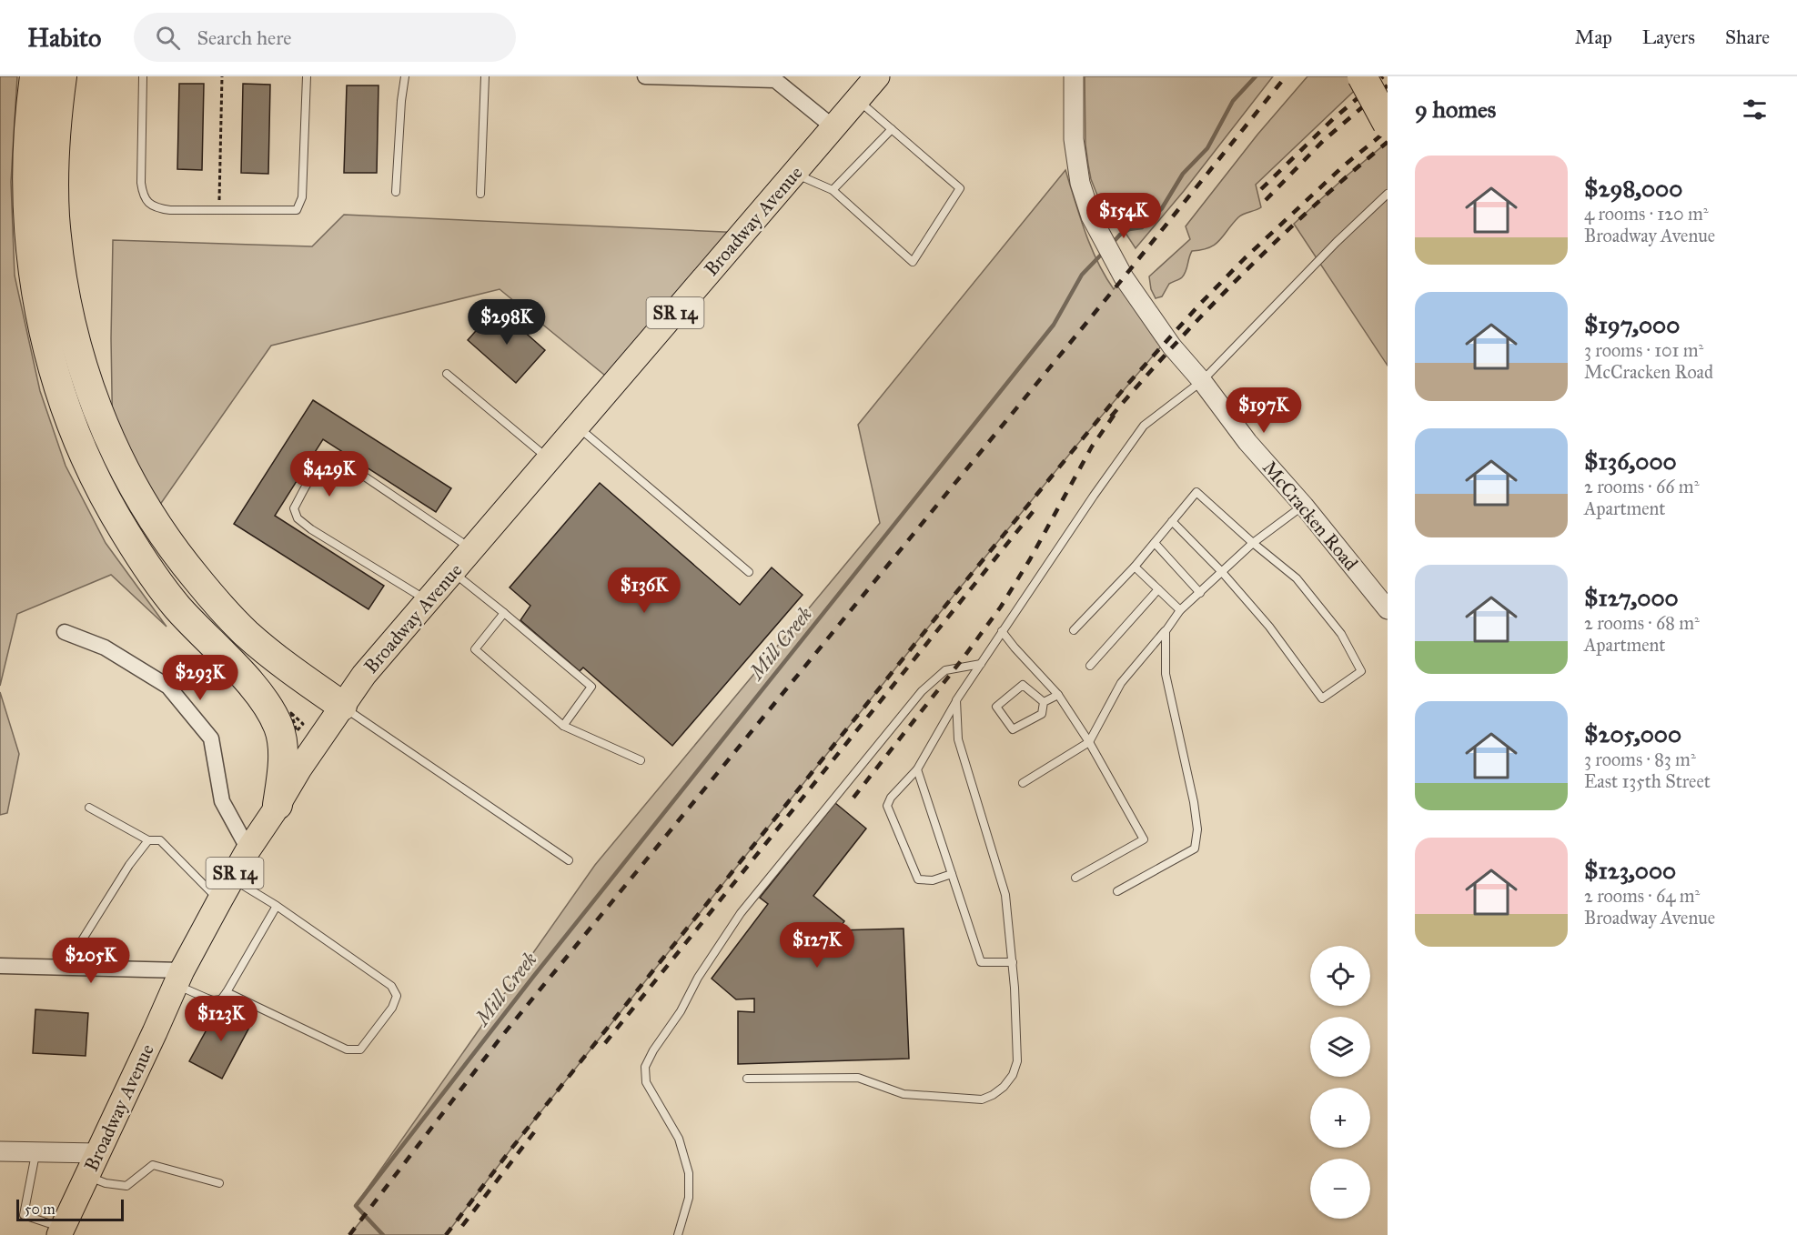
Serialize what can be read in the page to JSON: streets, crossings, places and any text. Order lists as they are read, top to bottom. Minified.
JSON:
{"streets":{"main road":["Broadway Avenue","SR 14"],"street":["McCracken Road"]},"water":["Mill Creek"],"scale_bar":"50 m","page":{"header":"Habito","search":"Search here","nav":["Map","Layers","Share"],"heading":"9 homes","list":[{"name":"$298,000","note":"4 rooms · 120 m² · Broadway Avenue"},{"name":"$197,000","note":"3 rooms · 101 m² · McCracken Road"},{"name":"$136,000","note":"2 rooms · 66 m² · Apartment"},{"name":"$127,000","note":"2 rooms · 68 m² · Apartment"},{"name":"$205,000","note":"3 rooms · 83 m² · East 135th Street"},{"name":"$123,000","note":"2 rooms · 64 m² · Broadway Avenue"}],"price":["$154K","$298K","$197K","$429K","$136K","$293K","$127K","$205K","$123K"],"map_buttons":["+","−"],"scale":"50 m"}}
